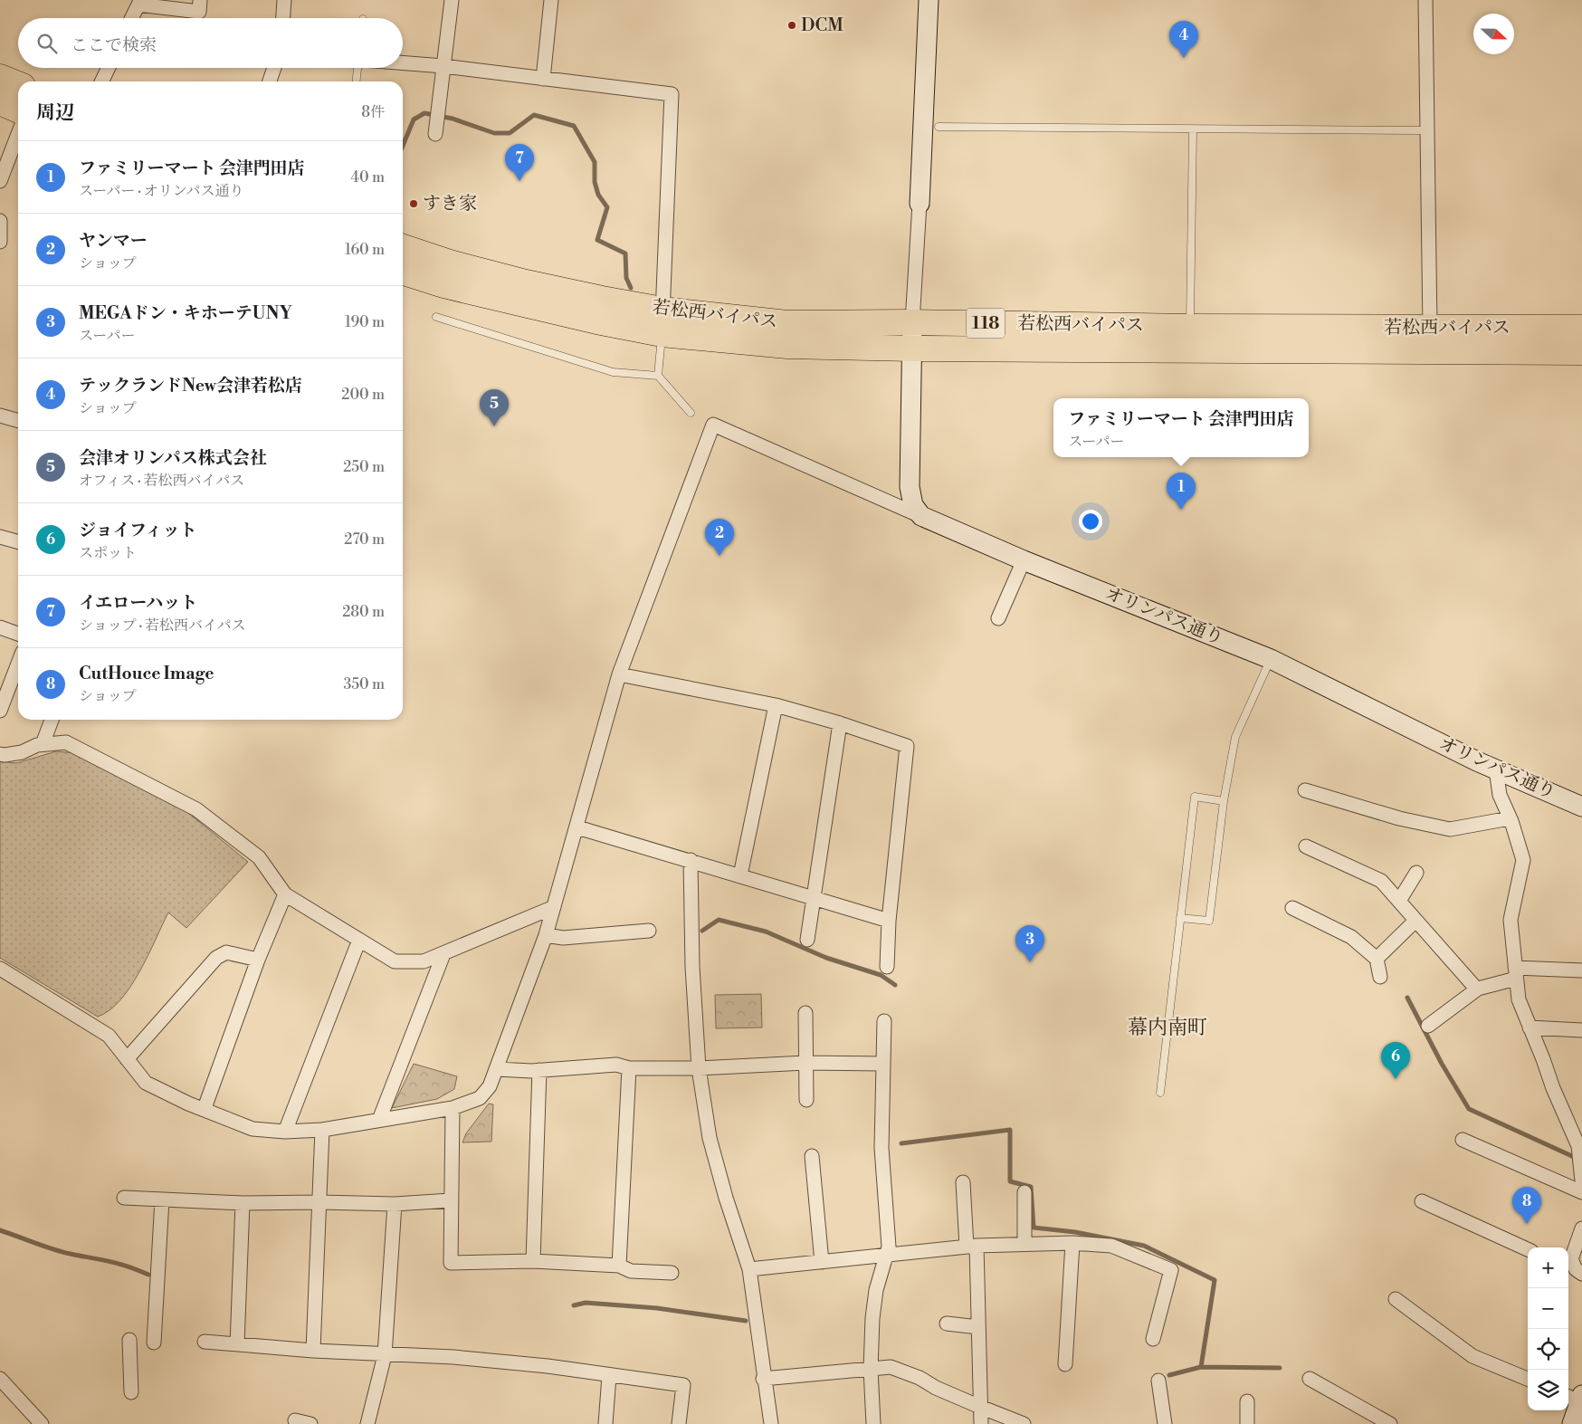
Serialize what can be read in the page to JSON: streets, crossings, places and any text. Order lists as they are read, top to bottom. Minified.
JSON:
{"streets":{"highway":["若松西バイパス","118"],"street":["オリンパス通り"]},"districts":["幕内南町"],"places":["DCM","すき家"],"north":"right","page":{"search":"ここで検索","pins":["4","7","5","1","2","3","6","8"],"heading":["周辺","8件"],"list":[{"mark":"1","name":"ファミリーマート 会津門田店","note":"スーパー · オリンパス通り","value":"40 m"},{"mark":"2","name":"ヤンマー","note":"ショップ","value":"160 m"},{"mark":"3","name":"MEGAドン・キホーテUNY","note":"スーパー","value":"190 m"},{"mark":"4","name":"テックランドNew会津若松店","note":"ショップ","value":"200 m"},{"mark":"5","name":"会津オリンパス株式会社","note":"オフィス · 若松西バイパス","value":"250 m"},{"mark":"6","name":"ジョイフィット","note":"スポット","value":"270 m"},{"mark":"7","name":"イエローハット","note":"ショップ · 若松西バイパス","value":"280 m"},{"mark":"8","name":"CutHouce Image","note":"ショップ","value":"350 m"}],"popup":["ファミリーマート 会津門田店","スーパー"],"map_buttons":["+","−"]}}
